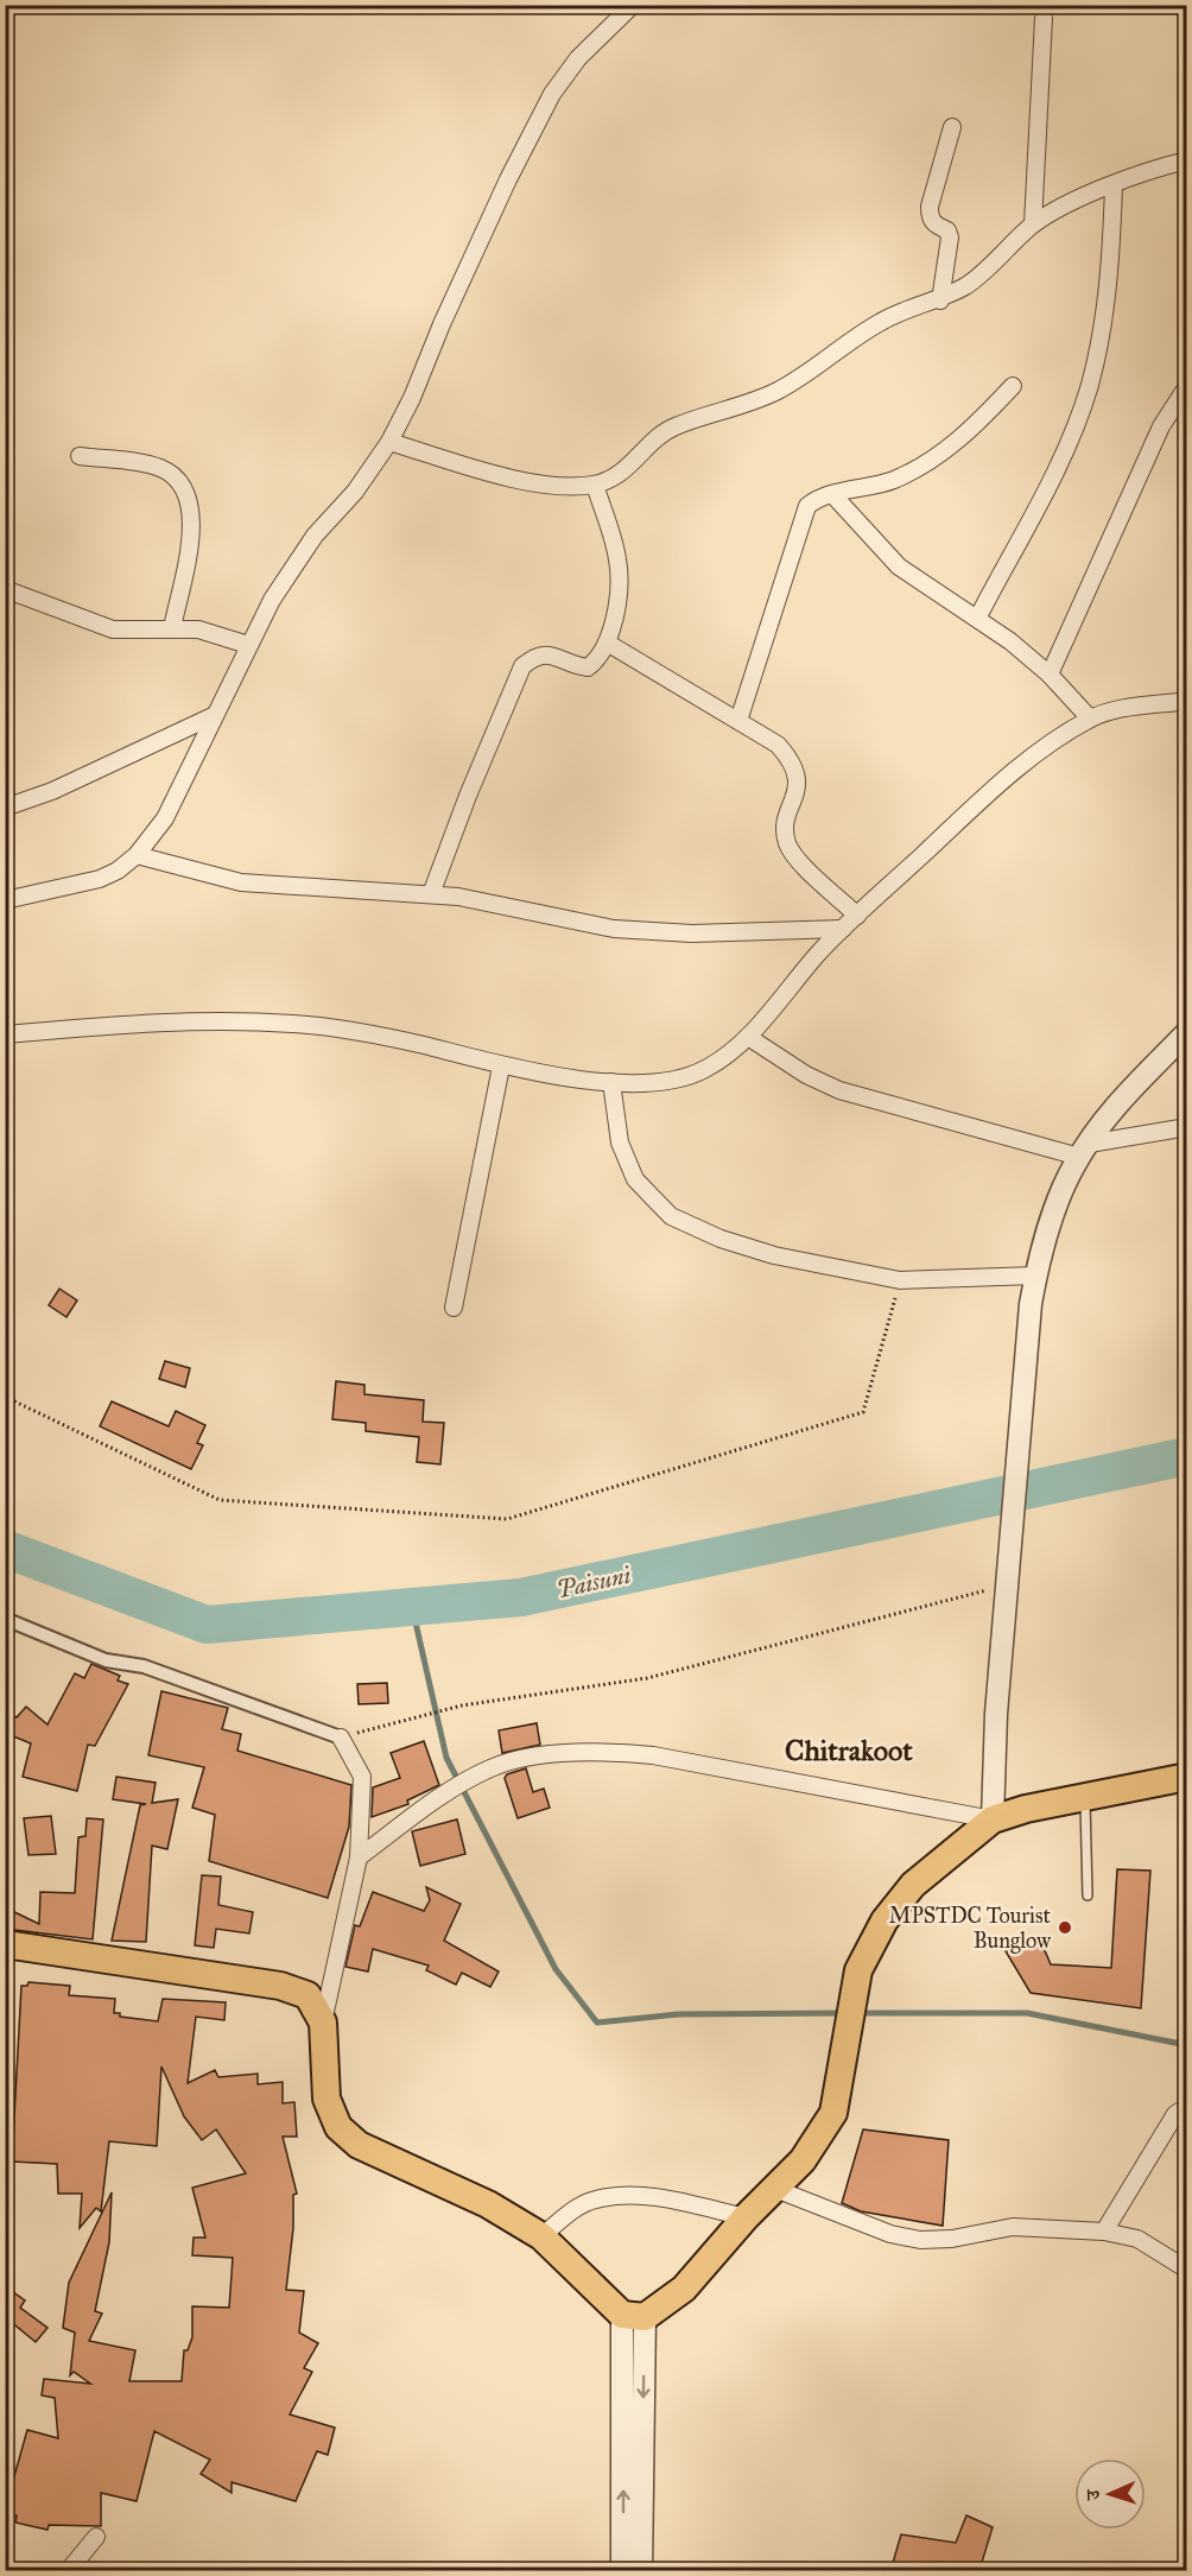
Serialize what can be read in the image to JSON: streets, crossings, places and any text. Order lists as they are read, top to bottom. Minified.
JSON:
{"districts":["Chitrakoot"],"water":["Paisuni"],"places":["MPSTDC Tourist Bunglow"],"north":"left"}
